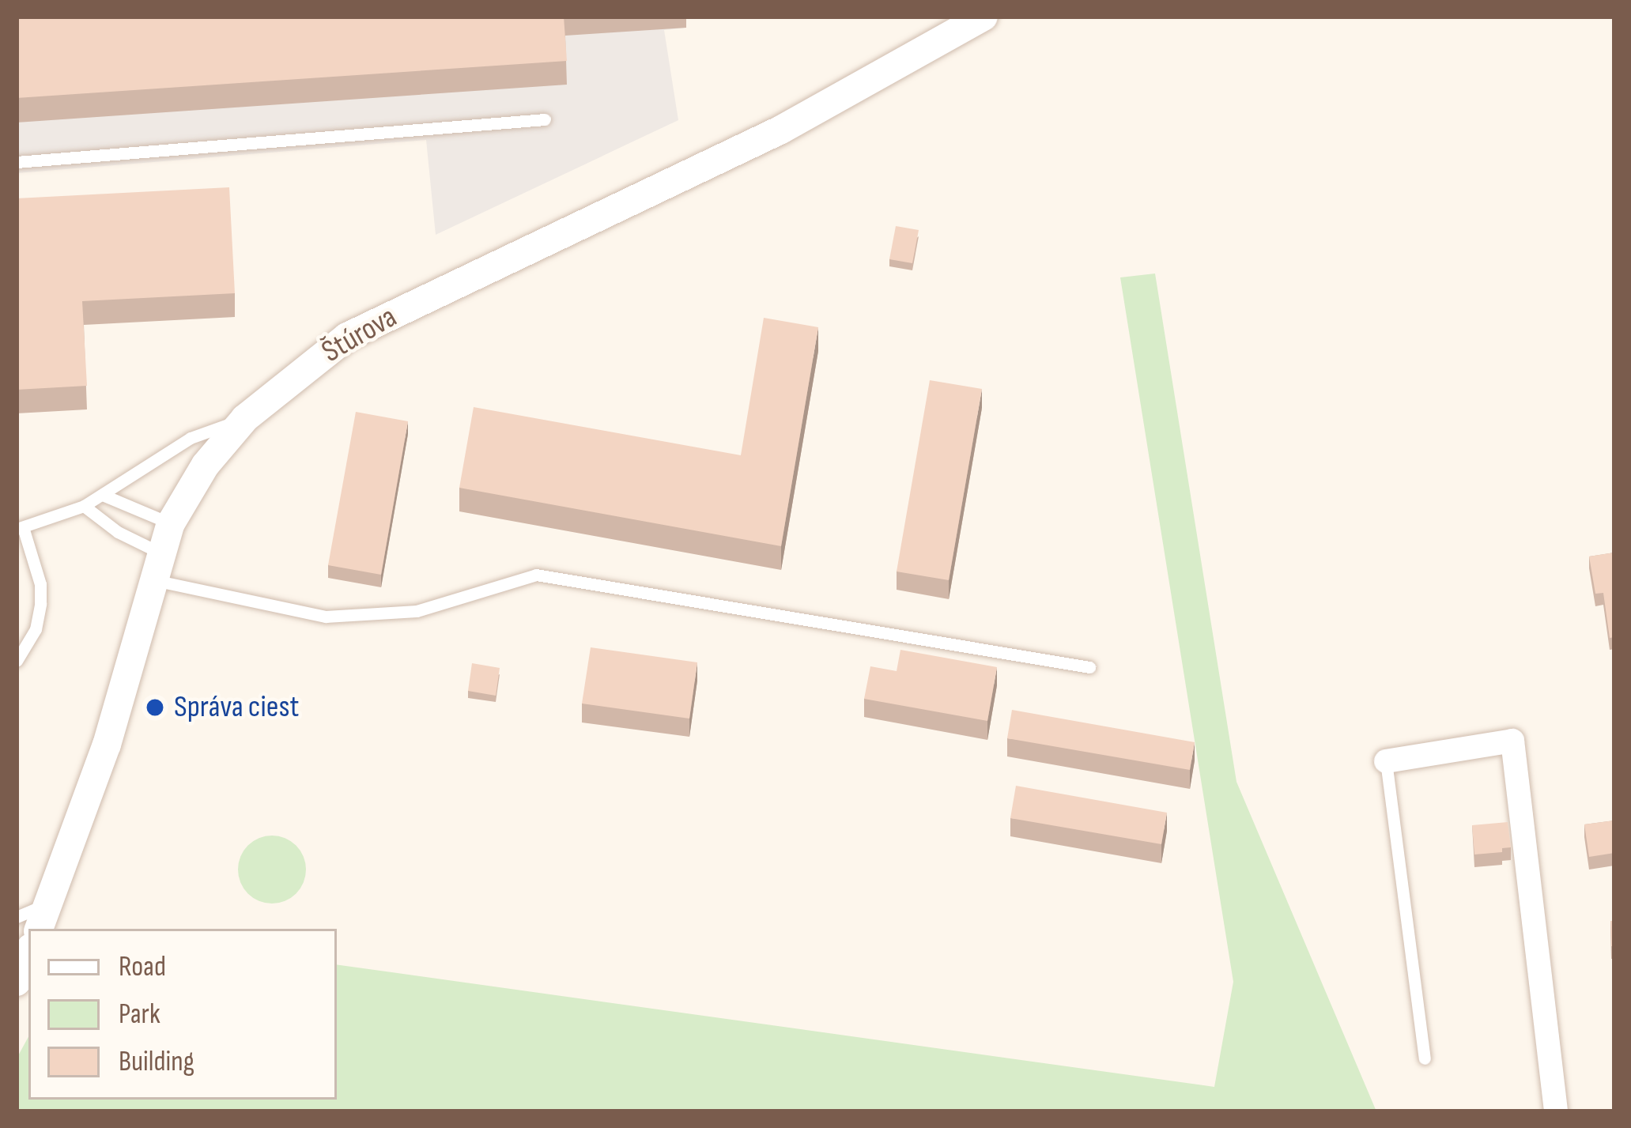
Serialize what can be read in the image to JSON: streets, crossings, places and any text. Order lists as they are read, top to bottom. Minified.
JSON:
{"streets":{"street":["Štúrova"]},"places":["Správa ciest"],"legend":["Road","Park","Building"]}
